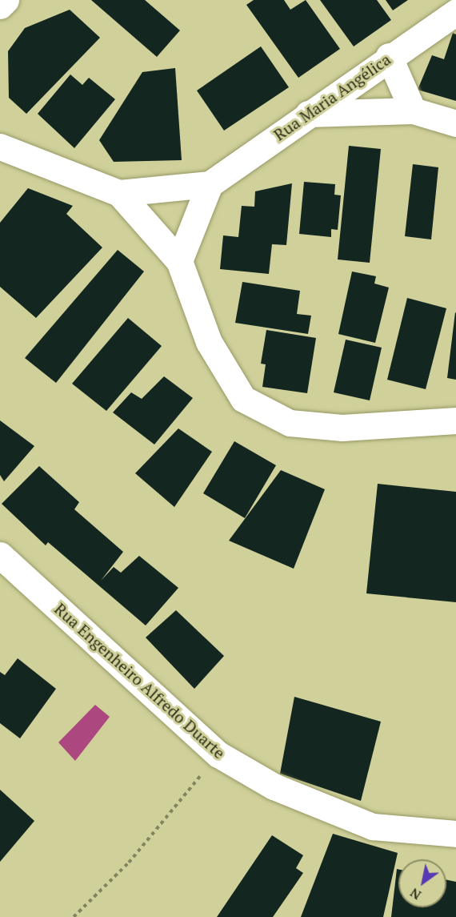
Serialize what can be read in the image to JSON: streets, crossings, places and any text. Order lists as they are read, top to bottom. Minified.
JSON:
{"streets":{"street":["Rua Maria Angélica","Rua Engenheiro Alfredo Duarte"]},"north":"bottom left"}
